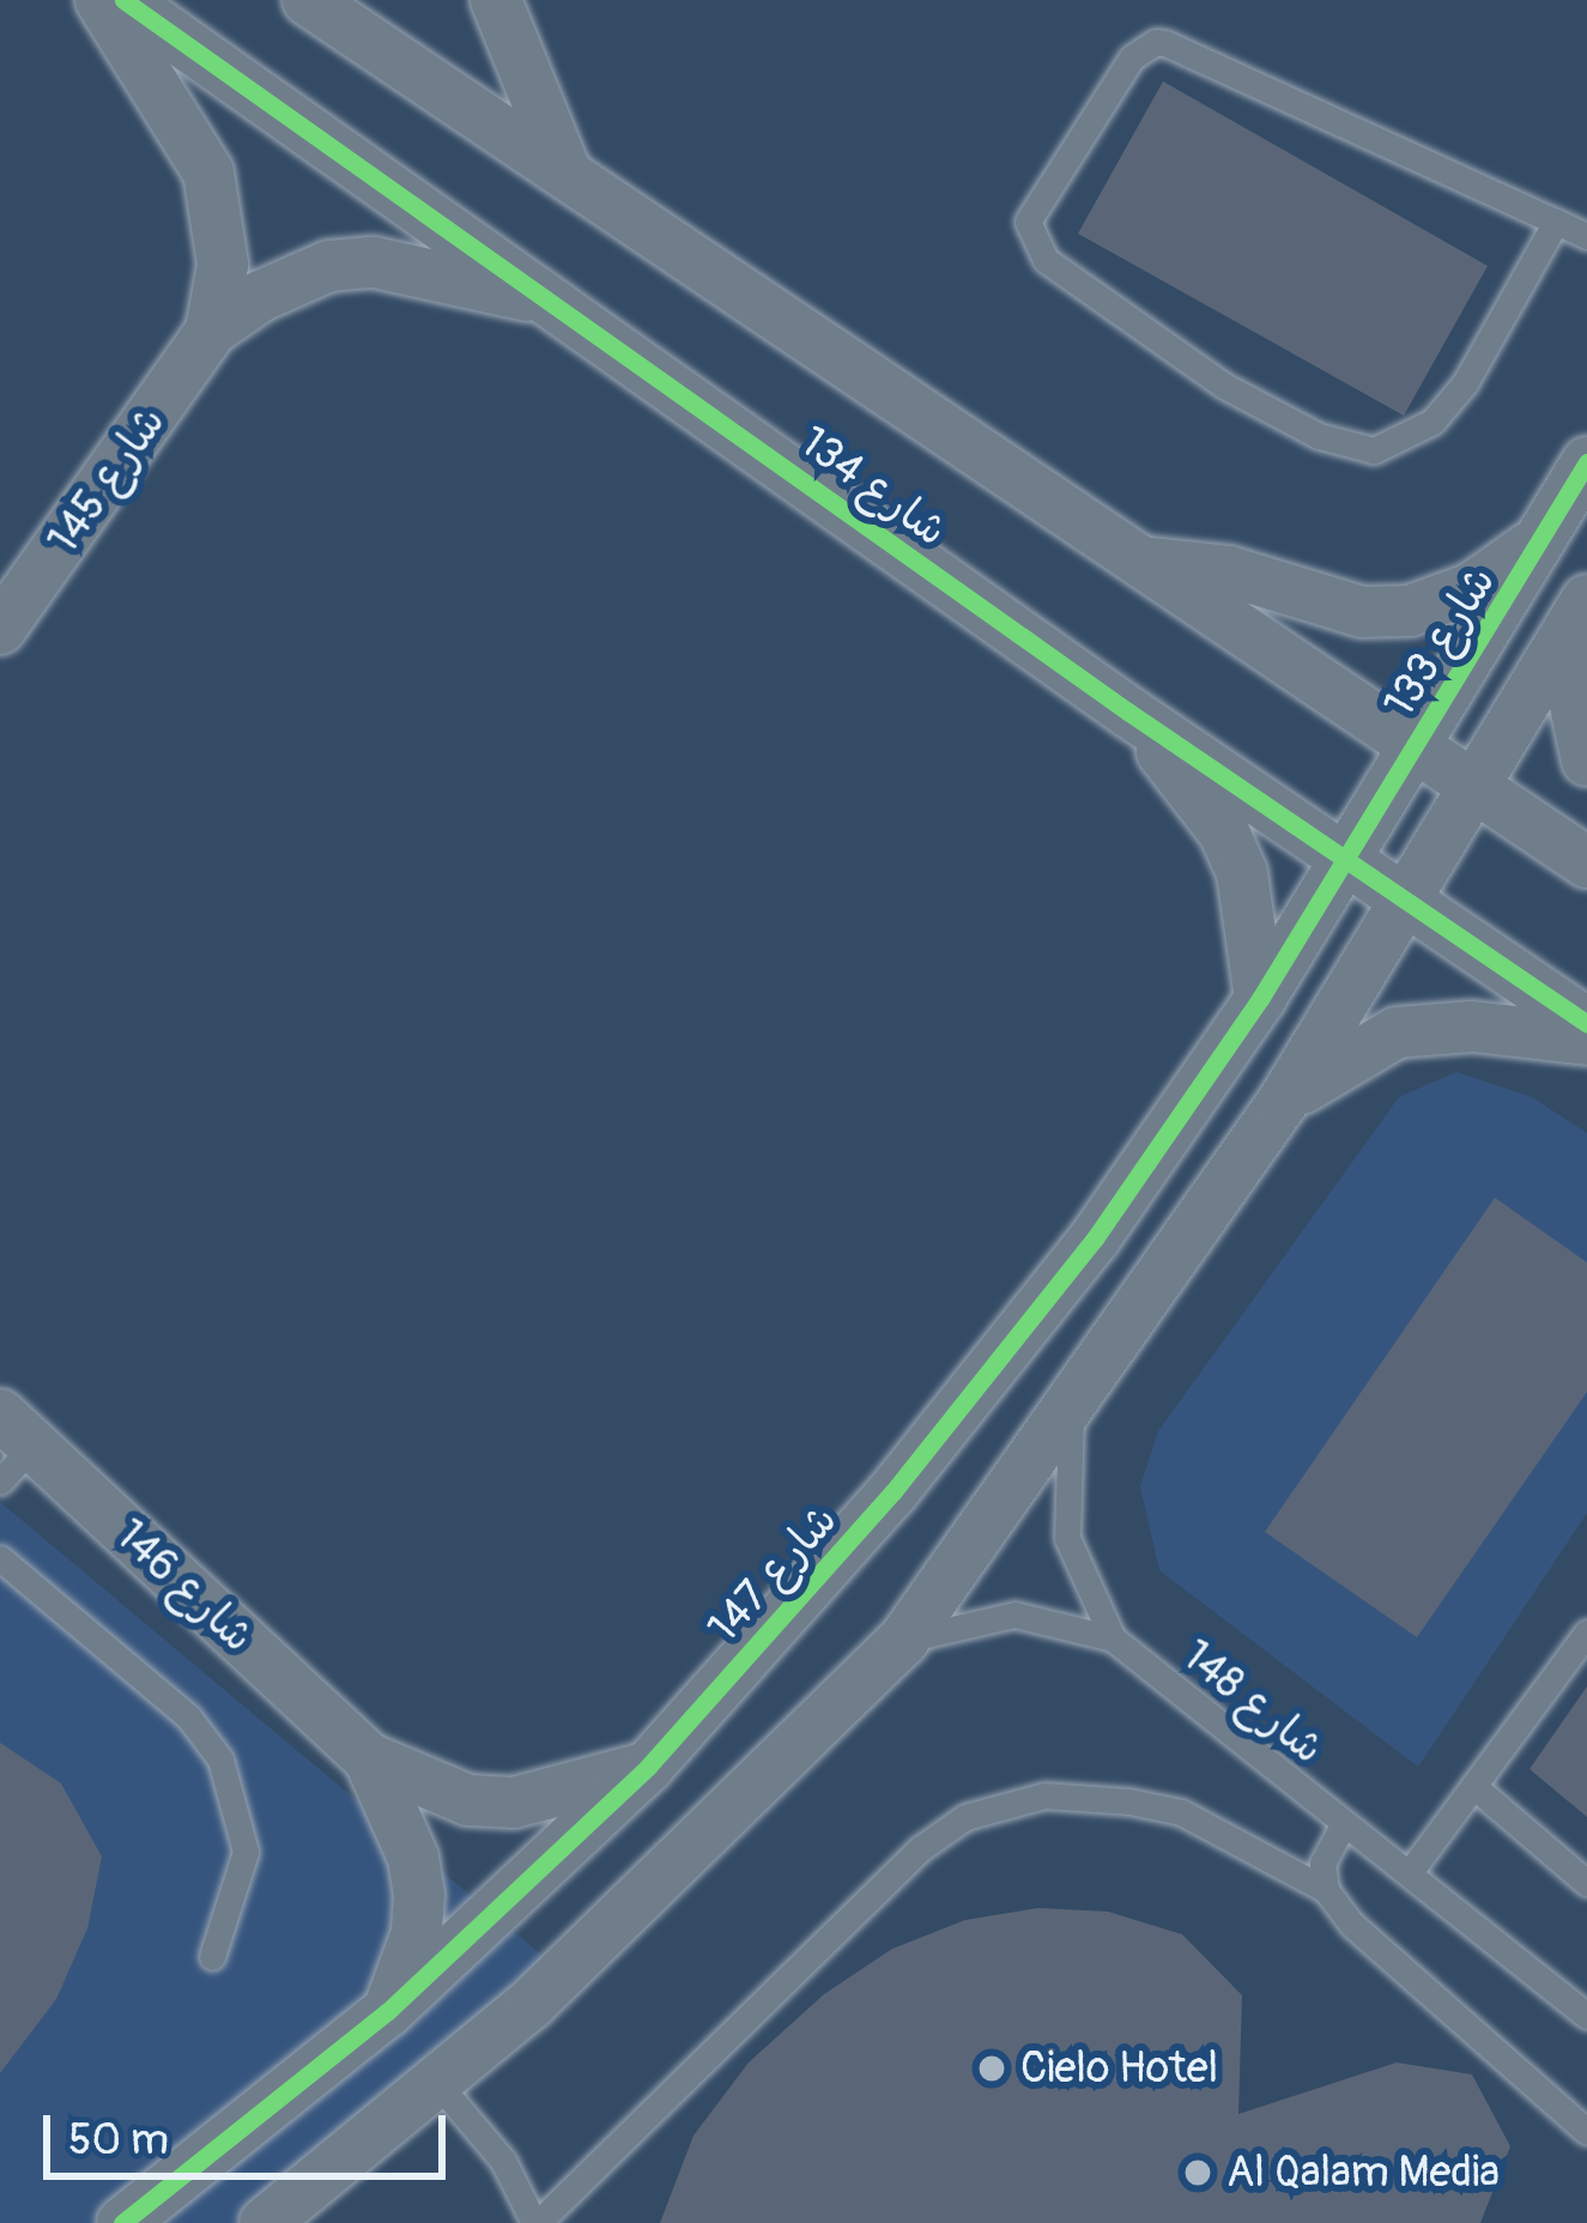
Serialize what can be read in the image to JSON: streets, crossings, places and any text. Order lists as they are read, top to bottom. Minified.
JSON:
{"streets":{"street":["شارع 145","شارع 134","شارع 133","شارع 147","شارع 146"],"lane":["شارع 148"]},"crossings":[["شارع 145","شارع 134"],["شارع 134","شارع 133"],["شارع 134","شارع 147"],["شارع 133","شارع 147"],["شارع 147","شارع 146"]],"places":["Cielo Hotel","Al Qalam Media"],"scale_bar":"50 m"}
